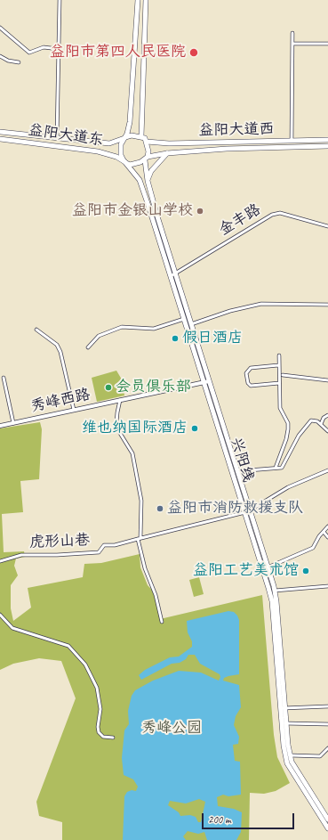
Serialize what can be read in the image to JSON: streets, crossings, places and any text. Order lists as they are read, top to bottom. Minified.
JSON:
{"streets":{"main road":["益阳大道西","益阳大道东","兴阳线"],"street":["金丰路","秀峰西路","虎形山巷"]},"crossings":[["益阳大道西","益阳大道东"],["益阳大道西","兴阳线"],["益阳大道东","兴阳线"],["金丰路","兴阳线"],["秀峰西路","兴阳线"]],"parks":["秀峰公园"],"places":["益阳市第四人民医院","益阳市金银山学校","假日酒店","会员俱乐部","维也纳国际酒店","益阳市消防救援支队","益阳工艺美术馆"],"scale_bar":"200 m"}
